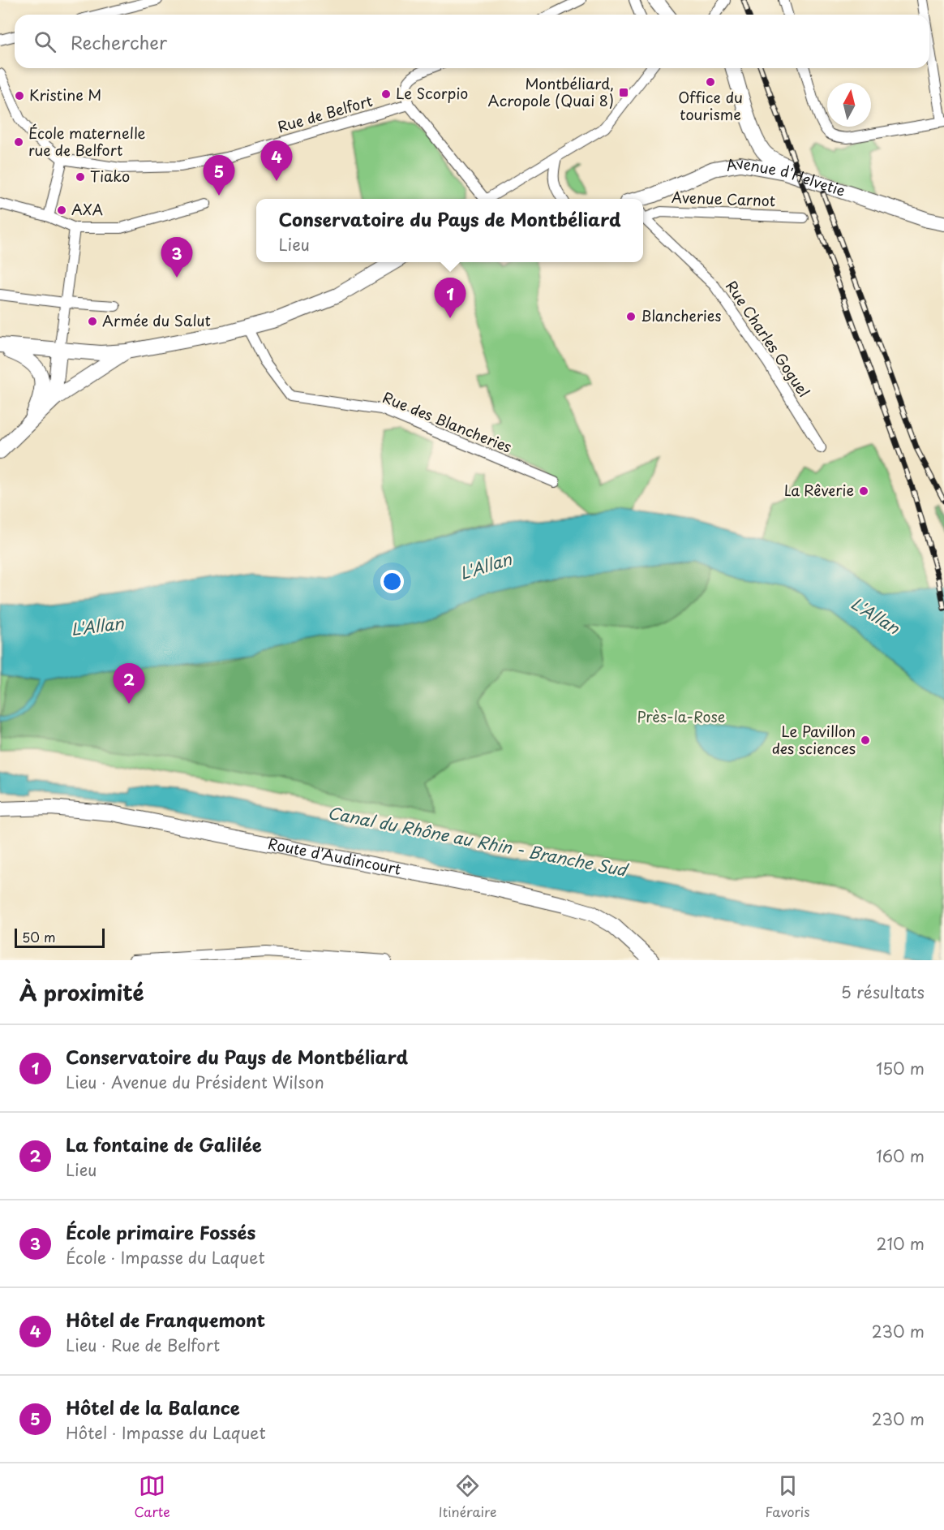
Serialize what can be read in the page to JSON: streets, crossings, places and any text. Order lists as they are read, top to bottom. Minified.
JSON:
{"streets":{"main road":["Avenue d'Helvetie","Route d'Audincourt"],"street":["Rue de Belfort","Avenue Carnot","Rue Charles Goguel","Rue des Blancheries"]},"water":["L'Allan","Canal du Rhône au Rhin - Branche Sud"],"parks":["Près-la-Rose"],"places":{"other":["Office du tourisme","Le Scorpio","Kristine M","École maternelle rue de Belfort","Tiako","AXA","Blancheries","Armée du Salut","La Rêverie","Le Pavillon des sciences"],"transit":["Montbéliard, Acropole (Quai 8)"]},"scale_bar":"50 m","north":"top","page":{"search":"Rechercher","pins":["4","5","3","1","2"],"popup":["Conservatoire du Pays de Montbéliard","Lieu"],"scale":"50 m","heading":["À proximité","5 résultats"],"list":[{"mark":"1","name":"Conservatoire du Pays de Montbéliard","note":"Lieu · Avenue du Président Wilson","value":"150 m"},{"mark":"2","name":"La fontaine de Galilée","note":"Lieu","value":"160 m"},{"mark":"3","name":"École primaire Fossés","note":"École · Impasse du Laquet","value":"210 m"},{"mark":"4","name":"Hôtel de Franquemont","note":"Lieu · Rue de Belfort","value":"230 m"},{"mark":"5","name":"Hôtel de la Balance","note":"Hôtel · Impasse du Laquet","value":"230 m"}],"nav":["Carte","Itinéraire","Favoris"]}}
